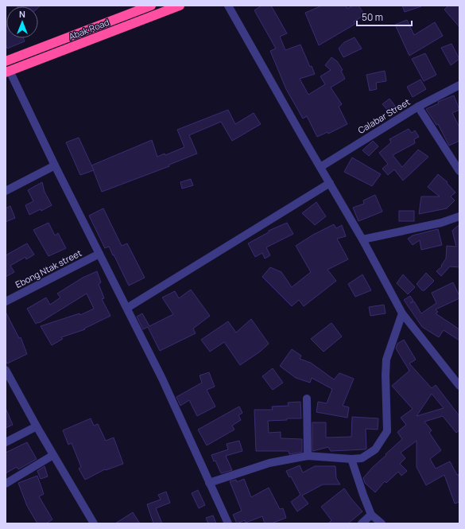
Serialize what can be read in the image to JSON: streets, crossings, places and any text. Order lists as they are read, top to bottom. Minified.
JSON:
{"streets":{"highway":["Abak Road"],"street":["Calabar Street","Ebong Ntak street"]},"scale_bar":"50 m","north":"top"}
